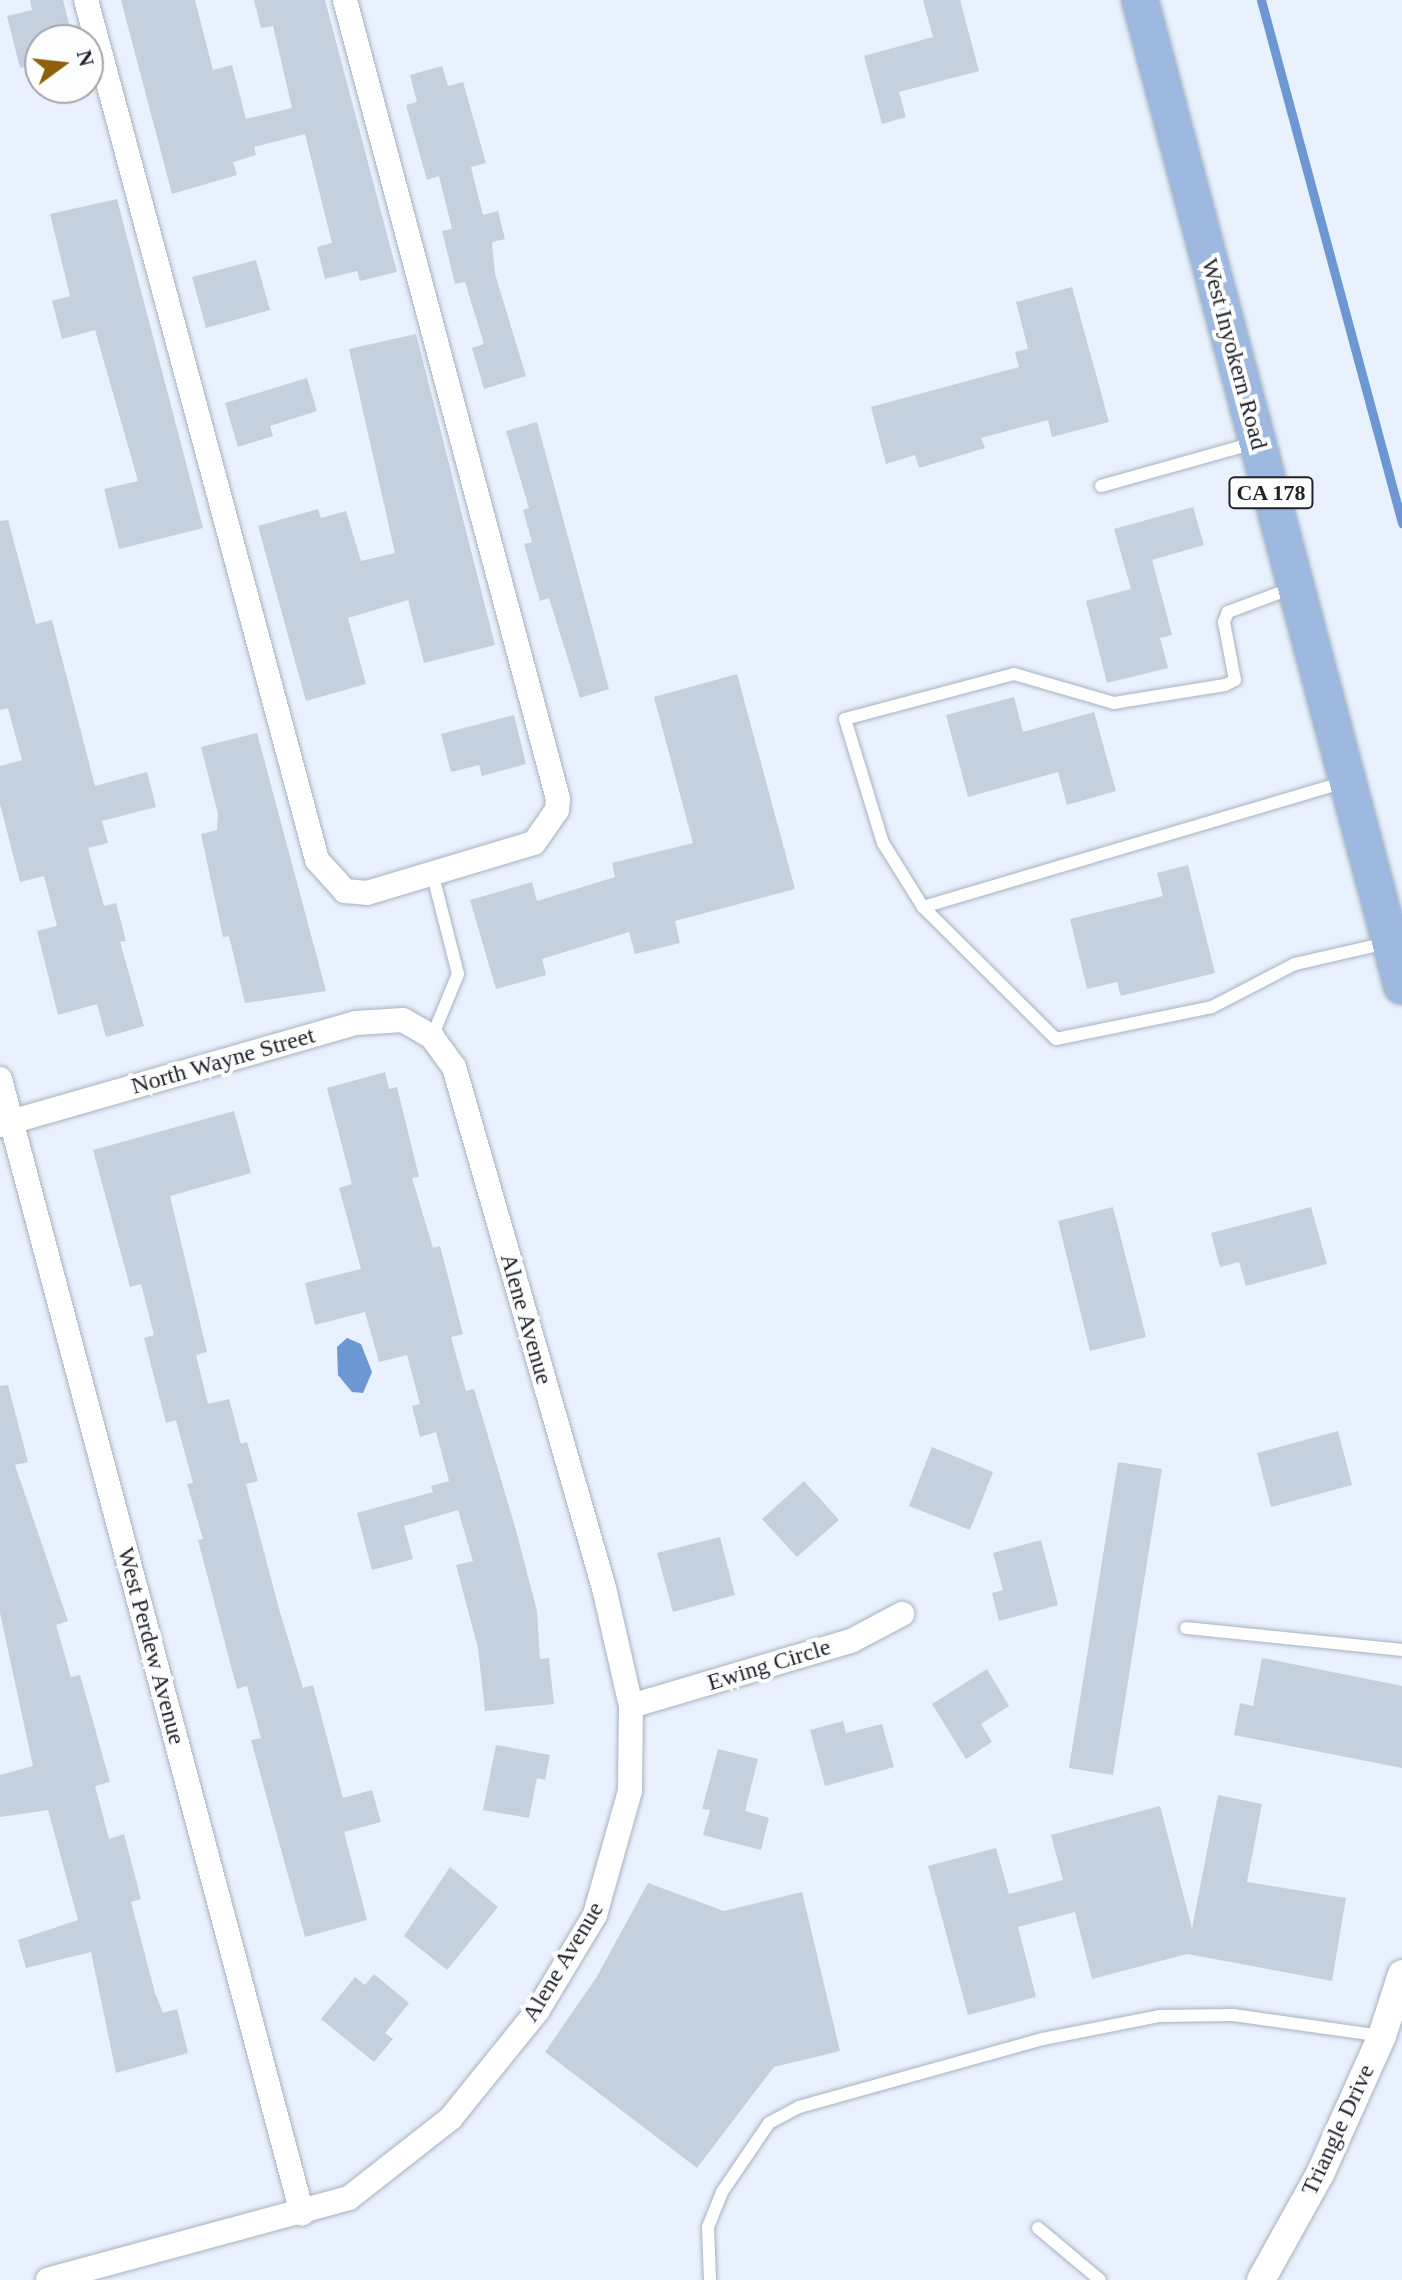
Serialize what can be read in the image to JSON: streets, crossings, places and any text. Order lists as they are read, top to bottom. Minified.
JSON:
{"streets":{"main road":["West Inyokern Road","CA 178"],"street":["North Wayne Street","Alene Avenue","West Perdew Avenue","Ewing Circle","Triangle Drive"]},"crossings":[["North Wayne Street","Alene Avenue"],["North Wayne Street","West Perdew Avenue"],["Alene Avenue","West Perdew Avenue"],["Alene Avenue","Ewing Circle"]],"north":"right"}
